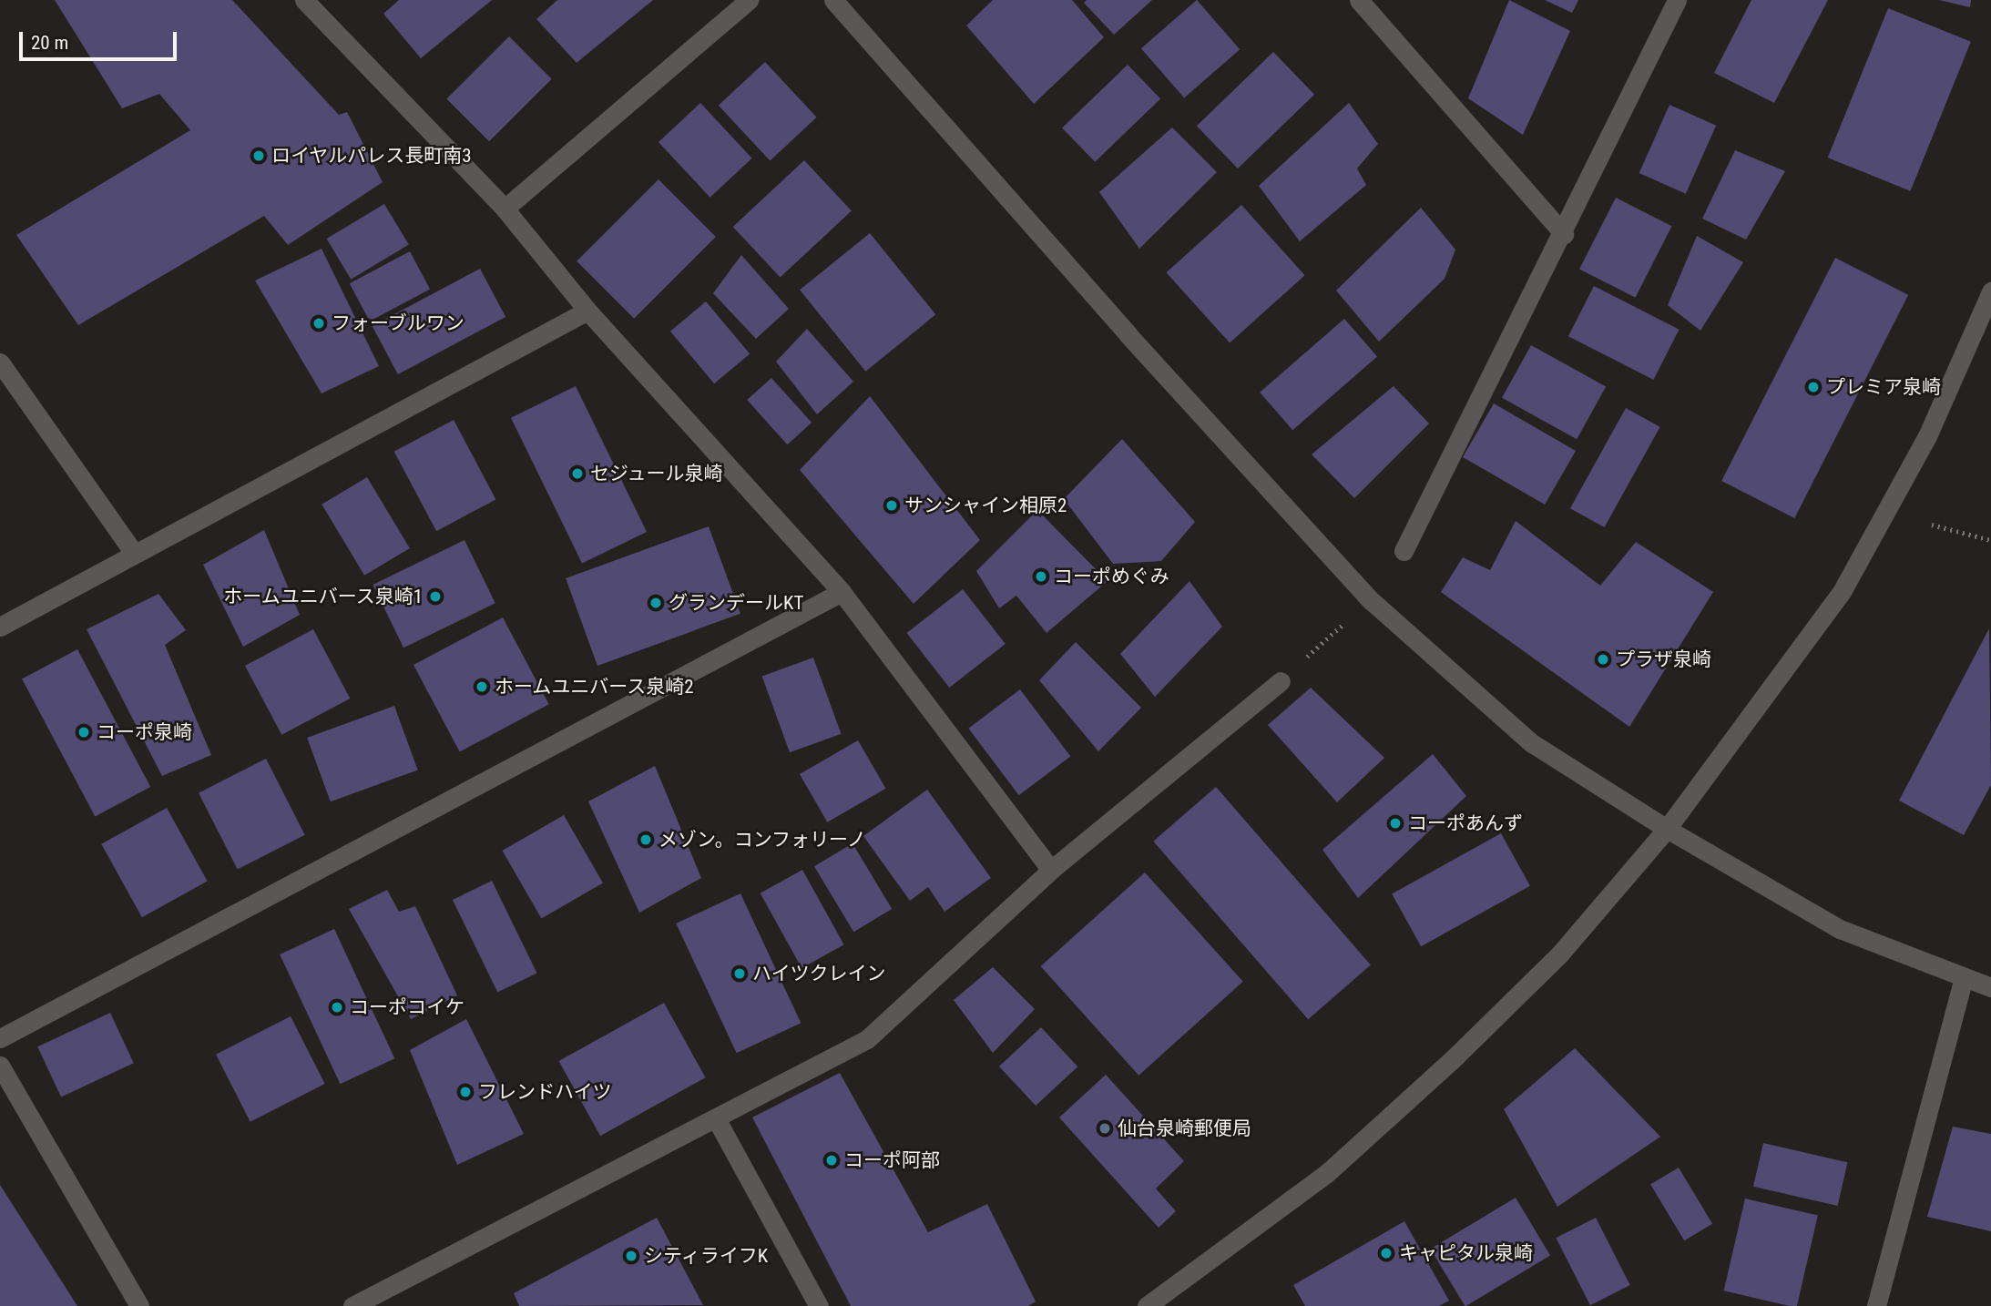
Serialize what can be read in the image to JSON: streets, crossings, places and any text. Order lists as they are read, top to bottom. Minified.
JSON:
{"places":["ロイヤルパレス長町南3","フォーブルワン","プレミア泉崎","セジュール泉崎","サンシャイン相原2","コーポめぐみ","ホームユニバース泉崎1","グランデールKT","プラザ泉崎","ホームユニバース泉崎2","コーポ泉崎","コーポあんず","メゾン。コンフォリーノ","ハイツクレイン","コーポコイケ","フレンドハイツ","仙台泉崎郵便局","コーポ阿部","キャピタル泉崎","シティライフK"],"scale_bar":"20 m"}
